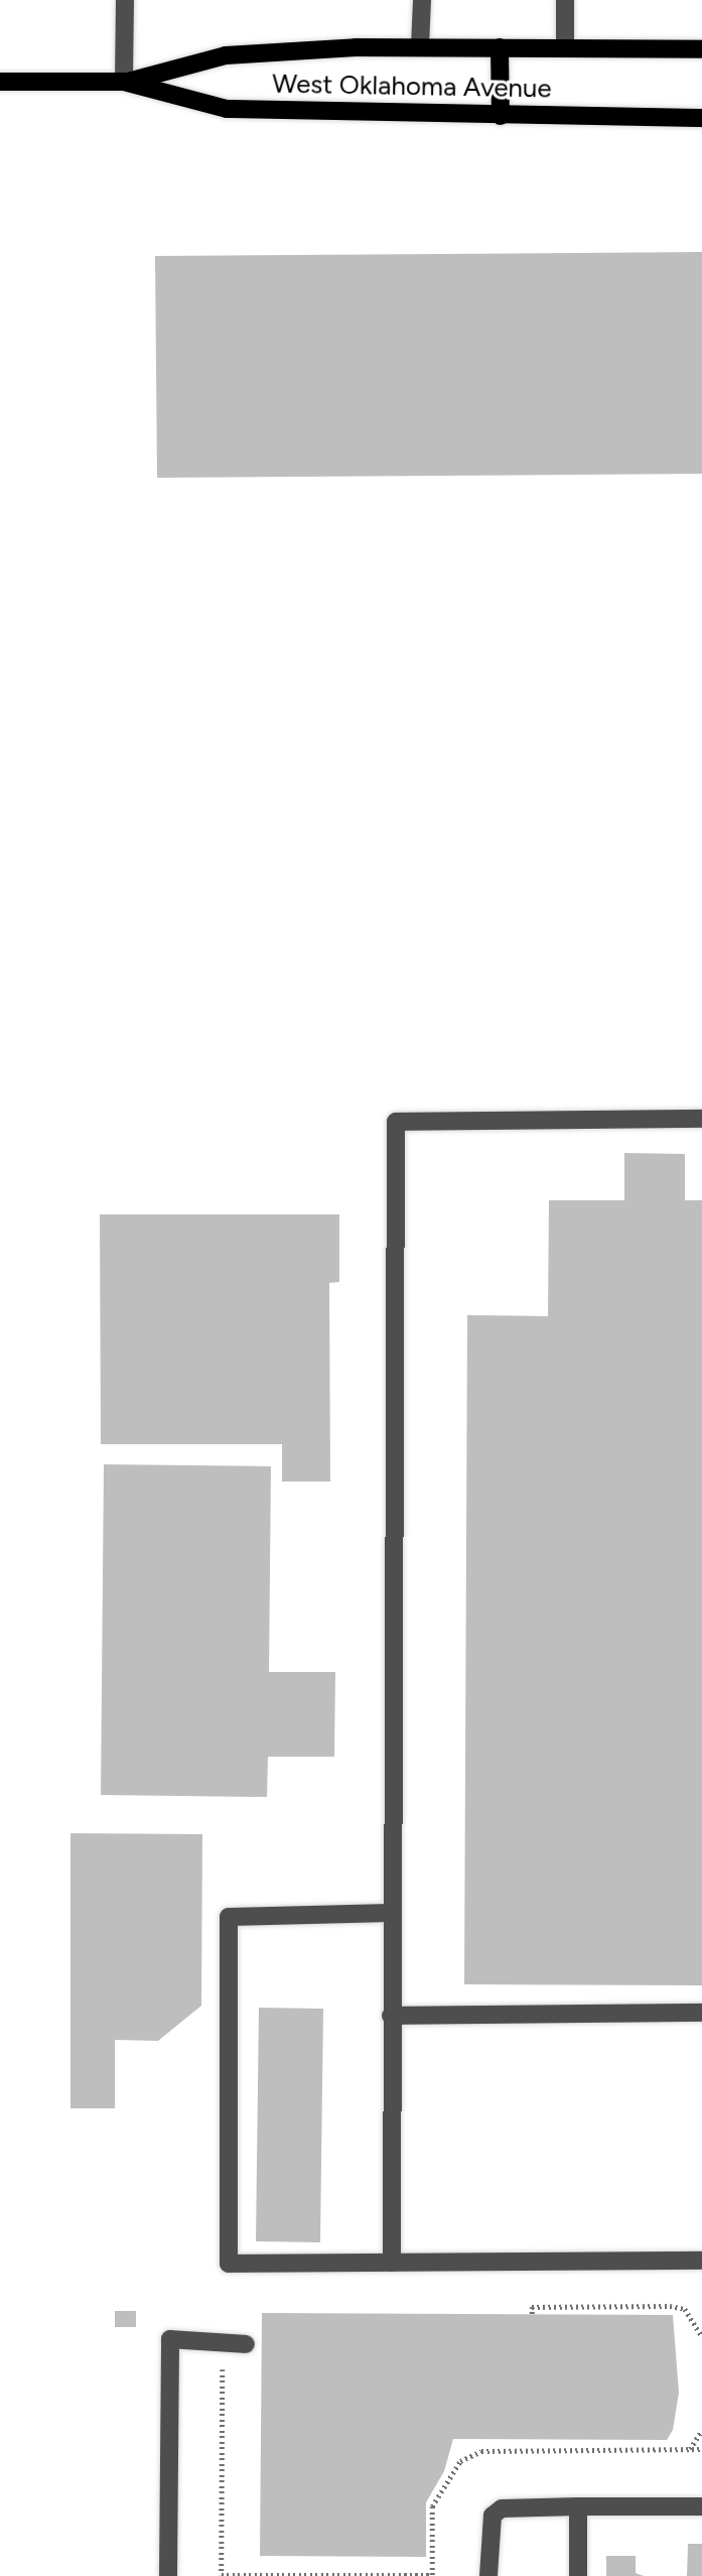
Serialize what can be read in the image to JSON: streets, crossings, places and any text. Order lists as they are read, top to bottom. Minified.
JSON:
{"streets":{"main road":["West Oklahoma Avenue"]}}
